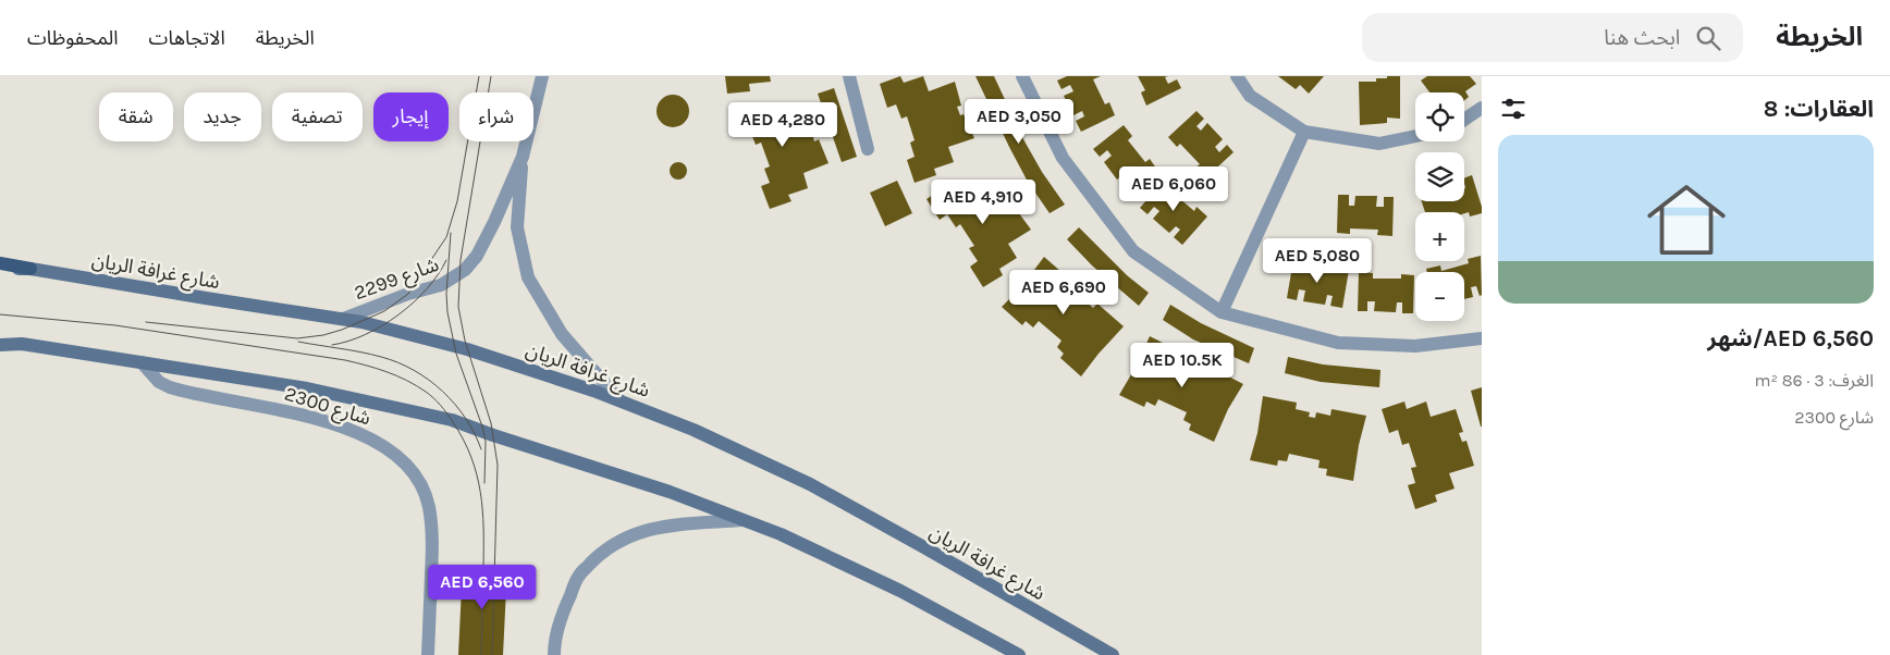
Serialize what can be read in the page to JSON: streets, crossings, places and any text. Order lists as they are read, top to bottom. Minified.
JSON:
{"streets":{"main road":["شارع غرافة الريان"],"street":["شارع 2299","شارع 2300"]},"crossings":[["شارع غرافة الريان","شارع 2299"]],"page":{"header":"الخريطة","search":"ابحث هنا","nav":["الخريطة","الاتجاهات","المحفوظات"],"heading":"العقارات: 8","map_buttons":["+","−"],"chip":["شراء","إيجار","تصفية","جديد","شقة"],"price":["AED 3,050","AED 4,280","AED 6,060","AED 4,910","AED 5,080","AED 6,690","AED 10.5K","AED 6,560"],"list":[{"name":"AED 6,560/شهر","note":"الغرف: 3 · 86 m² · شارع 2300"}]}}
